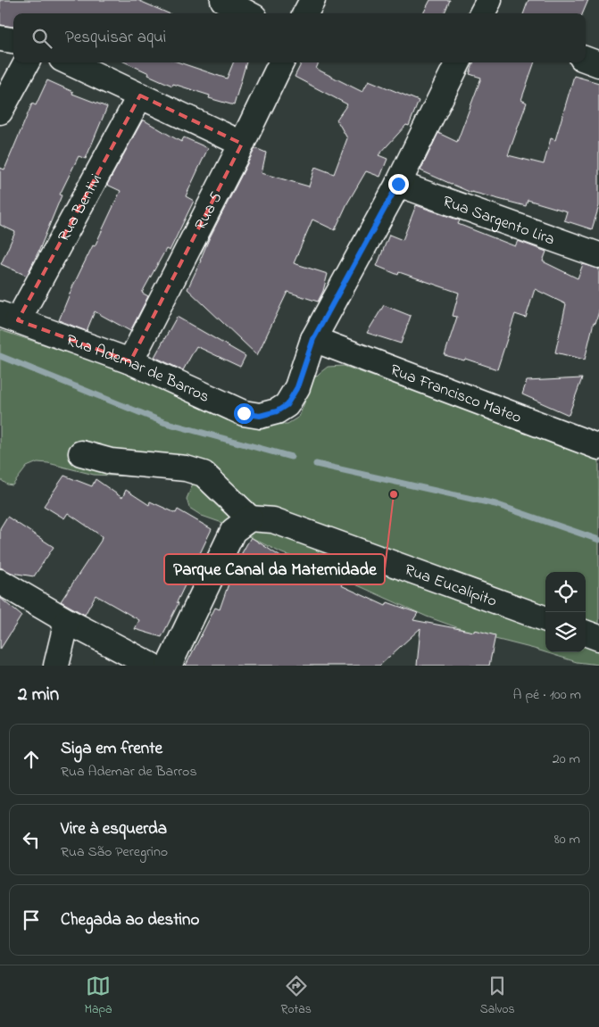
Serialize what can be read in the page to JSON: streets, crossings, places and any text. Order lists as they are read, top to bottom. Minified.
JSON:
{"streets":{"street":["Rua Bentivi","Rua 5","Rua Sargento Lira","Rua Ademar de Barros","Rua Francisco Mateo","Rua Eucalipito"]},"crossings":[["Rua Bentivi","Rua Ademar de Barros"],["Rua 5","Rua Ademar de Barros"],["Rua Ademar de Barros","Rua Francisco Mateo"]],"places":["Parque Canal da Maternidade"],"page":{"search":"Pesquisar aqui","heading":["2 min","A pé · 100 m"],"list":[["Siga em frente","Rua Ademar de Barros","20 m"],["Vire à esquerda","Rua São Peregrino","80 m"],"Chegada ao destino"],"nav":["Mapa","Rotas","Salvos"]}}
